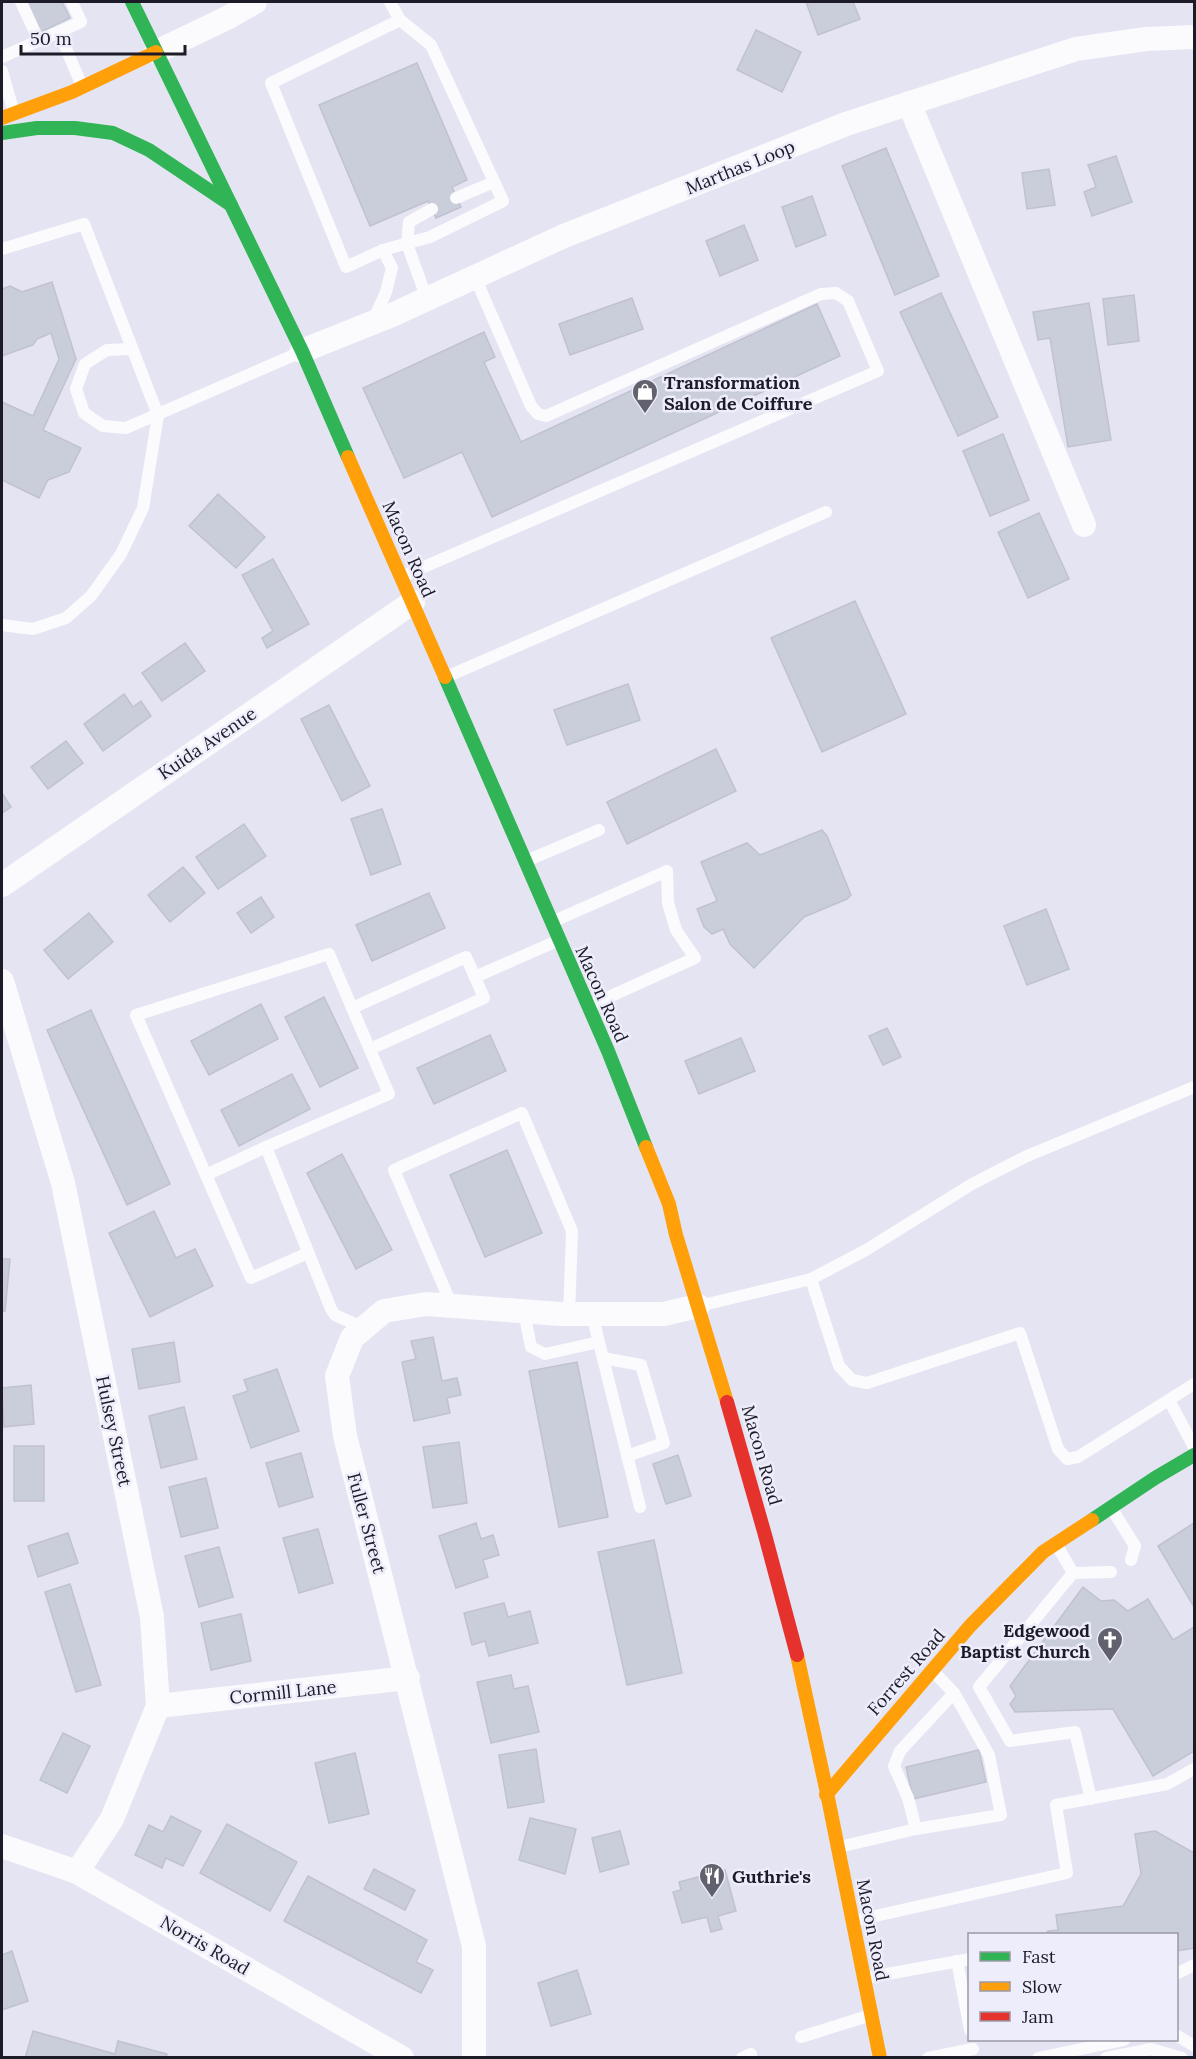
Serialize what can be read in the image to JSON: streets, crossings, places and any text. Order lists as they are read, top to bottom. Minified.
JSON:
{"streets":{"main road":["Macon Road","Forrest Road"],"street":["Marthas Loop","Kuida Avenue","Hulsey Street","Fuller Street","Cormill Lane","Norris Road"]},"crossings":[["Marthas Loop","Macon Road"],["Macon Road","Kuida Avenue"],["Macon Road","Fuller Street"],["Macon Road","Forrest Road"],["Hulsey Street","Cormill Lane"],["Hulsey Street","Norris Road"],["Fuller Street","Cormill Lane"]],"places":{"shop":["Transformation Salon de Coiffure"],"church":["Edgewood Baptist Church"],"restaurant":["Guthrie's"]},"legend":["Fast","Slow","Jam"],"scale_bar":"50 m"}
